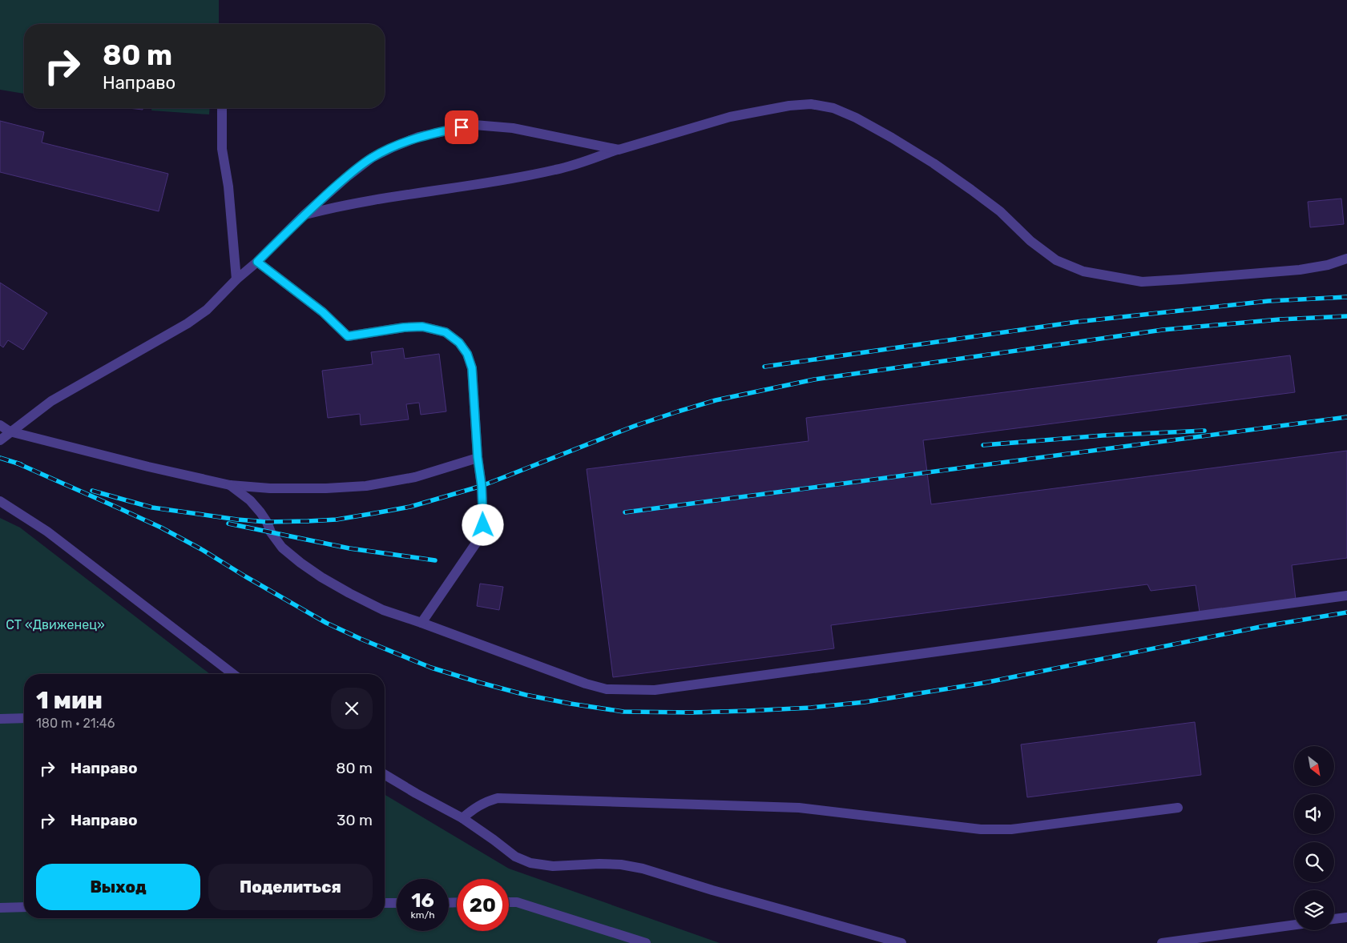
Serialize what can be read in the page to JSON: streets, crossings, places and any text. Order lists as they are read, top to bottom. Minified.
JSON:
{"parks":["СТ «Движенец»"],"north":"bottom right","page":{"turn":["80 m","Направо"],"heading":["1 мин","180 m · 21:46"],"list":[{"name":"Направо","value":"80 m"},{"name":"Направо","value":"30 m"}],"buttons":["Выход","Поделиться"],"speed":"16 km/h","limit":"20"}}
